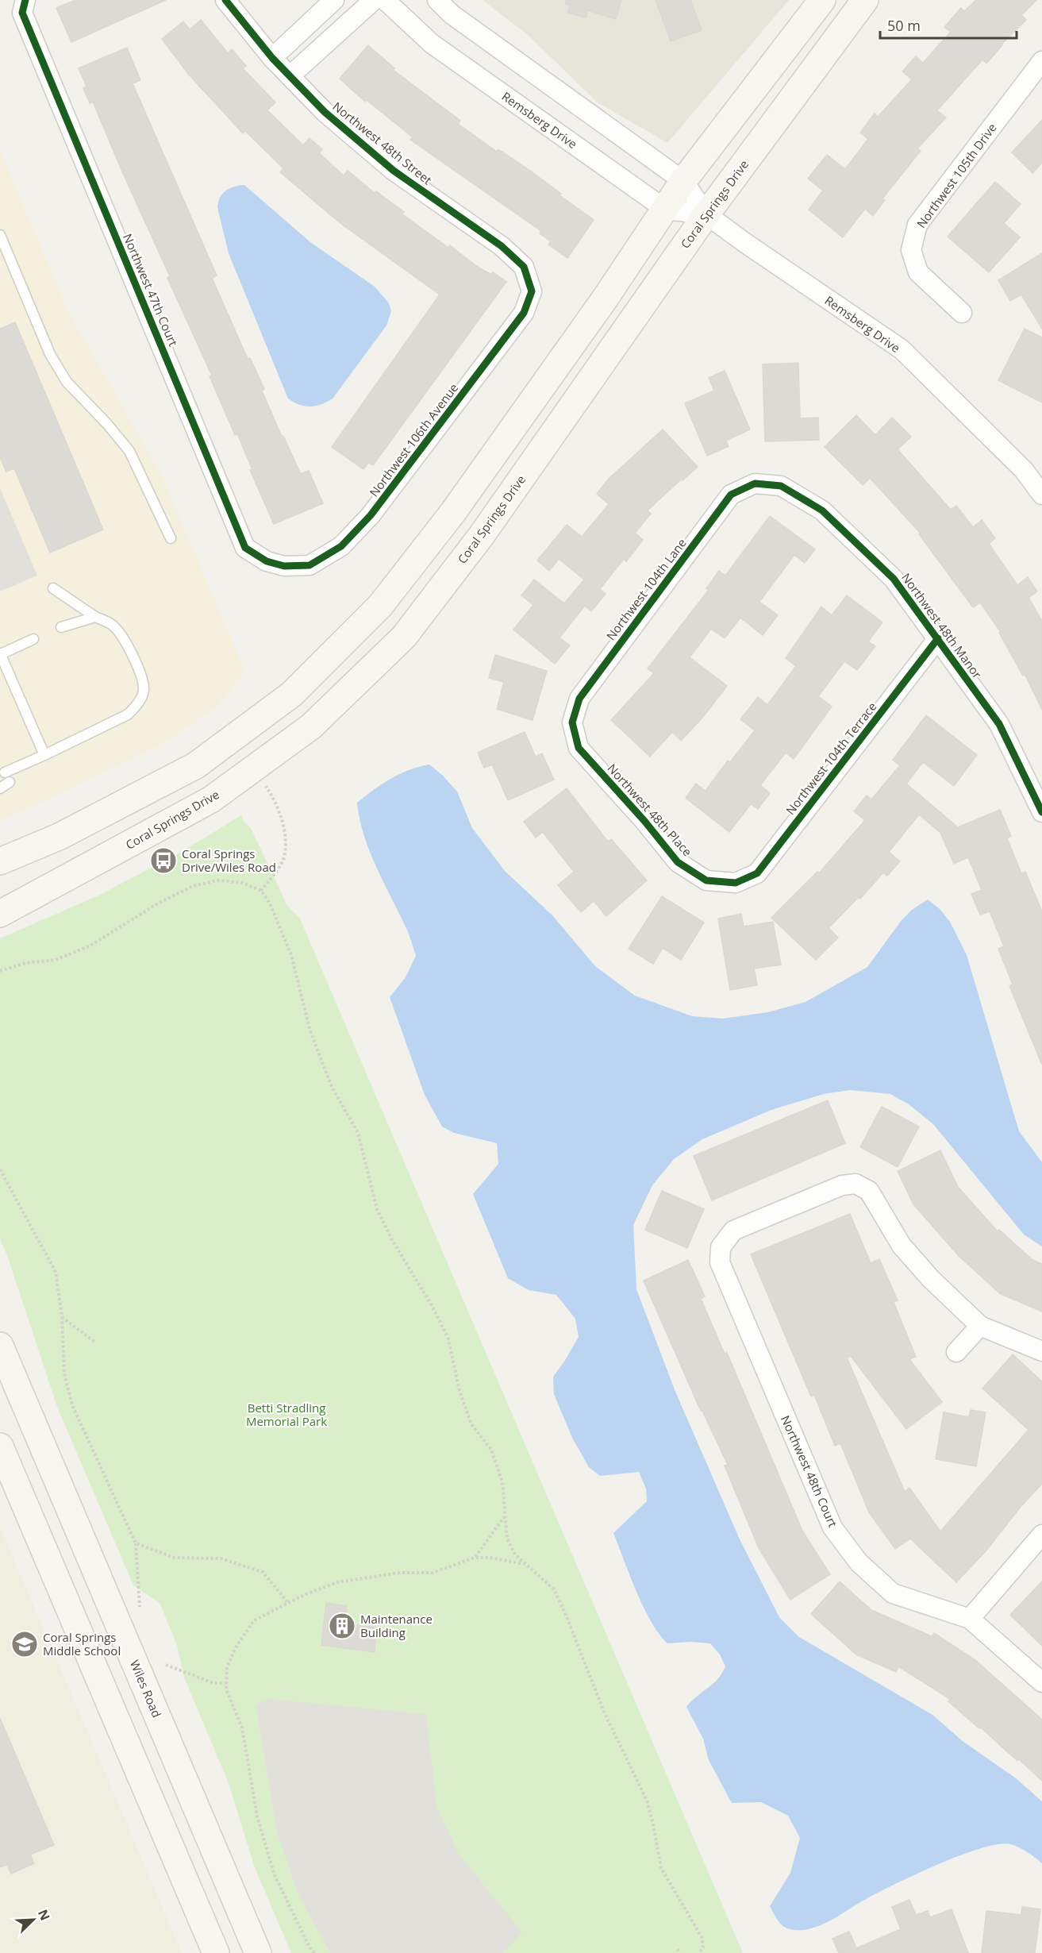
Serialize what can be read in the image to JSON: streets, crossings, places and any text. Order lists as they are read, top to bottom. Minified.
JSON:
{"streets":{"main road":["Coral Springs Drive","Wiles Road"],"street":["Remsberg Drive","Northwest 48th Street","Northwest 105th Drive","Northwest 47th Court","Northwest 106th Avenue","Northwest 104th Lane","Northwest 48th Manor","Northwest 104th Terrace","Northwest 48th Place","Northwest 48th Court"]},"crossings":[["Remsberg Drive","Coral Springs Drive"],["Northwest 48th Street","Northwest 106th Avenue"],["Northwest 47th Court","Northwest 106th Avenue"],["Northwest 104th Lane","Northwest 48th Manor"],["Northwest 104th Lane","Northwest 48th Place"],["Northwest 48th Manor","Northwest 104th Terrace"],["Northwest 104th Terrace","Northwest 48th Place"]],"parks":["Betti Stradling Memorial Park"],"places":{"bus stop":["Coral Springs Drive/Wiles Road"],"building":["Maintenance Building"],"school or university":["Coral Springs Middle School"]},"scale_bar":"50 m","north":"top right"}
